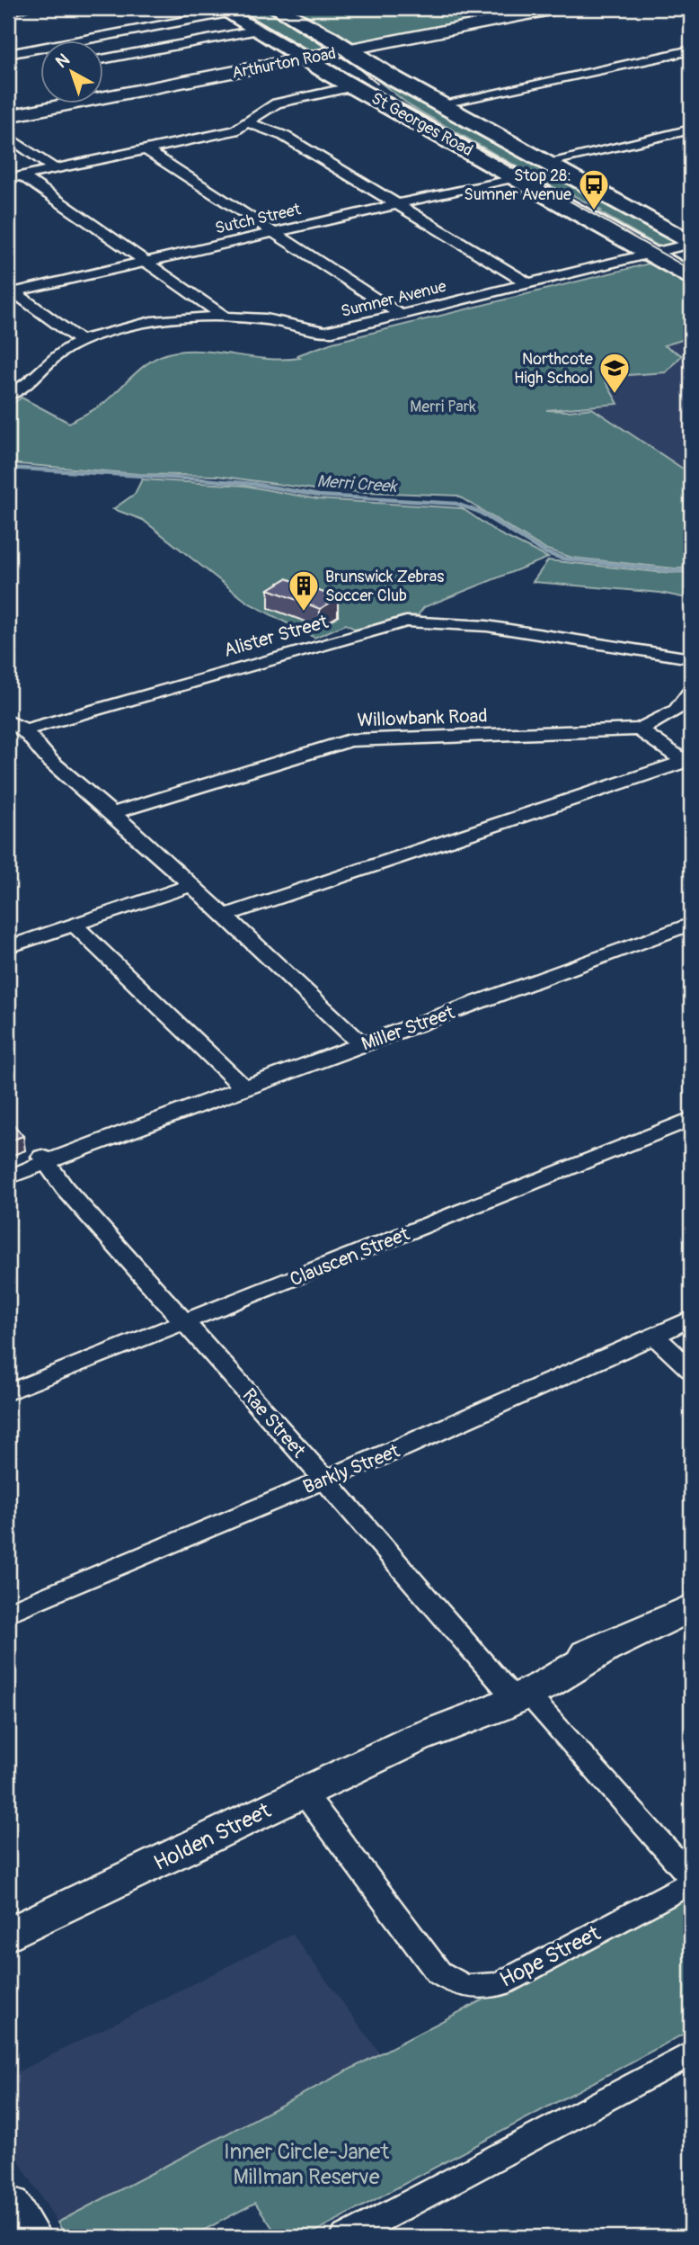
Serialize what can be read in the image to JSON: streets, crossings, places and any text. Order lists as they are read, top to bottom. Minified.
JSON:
{"streets":{"highway":["St Georges Road"],"street":["Arthurton Road","Sutch Street","Sumner Avenue","Alister Street","Willowbank Road","Miller Street","Clauscen Street","Rae Street","Barkly Street","Holden Street","Hope Street"]},"crossings":[["Arthurton Road","St Georges Road"],["St Georges Road","Sutch Street"],["St Georges Road","Sumner Avenue"],["Miller Street","Rae Street"],["Clauscen Street","Rae Street"],["Rae Street","Barkly Street"],["Rae Street","Holden Street"],["Holden Street","Hope Street"]],"water":["Merri Creek"],"parks":["Merri Park","Inner Circle-Janet Millman Reserve"],"places":{"bus stop":["Stop 28: Sumner Avenue"],"school or university":["Northcote High School"],"building":["Brunswick Zebras Soccer Club"]},"north":"top left"}
